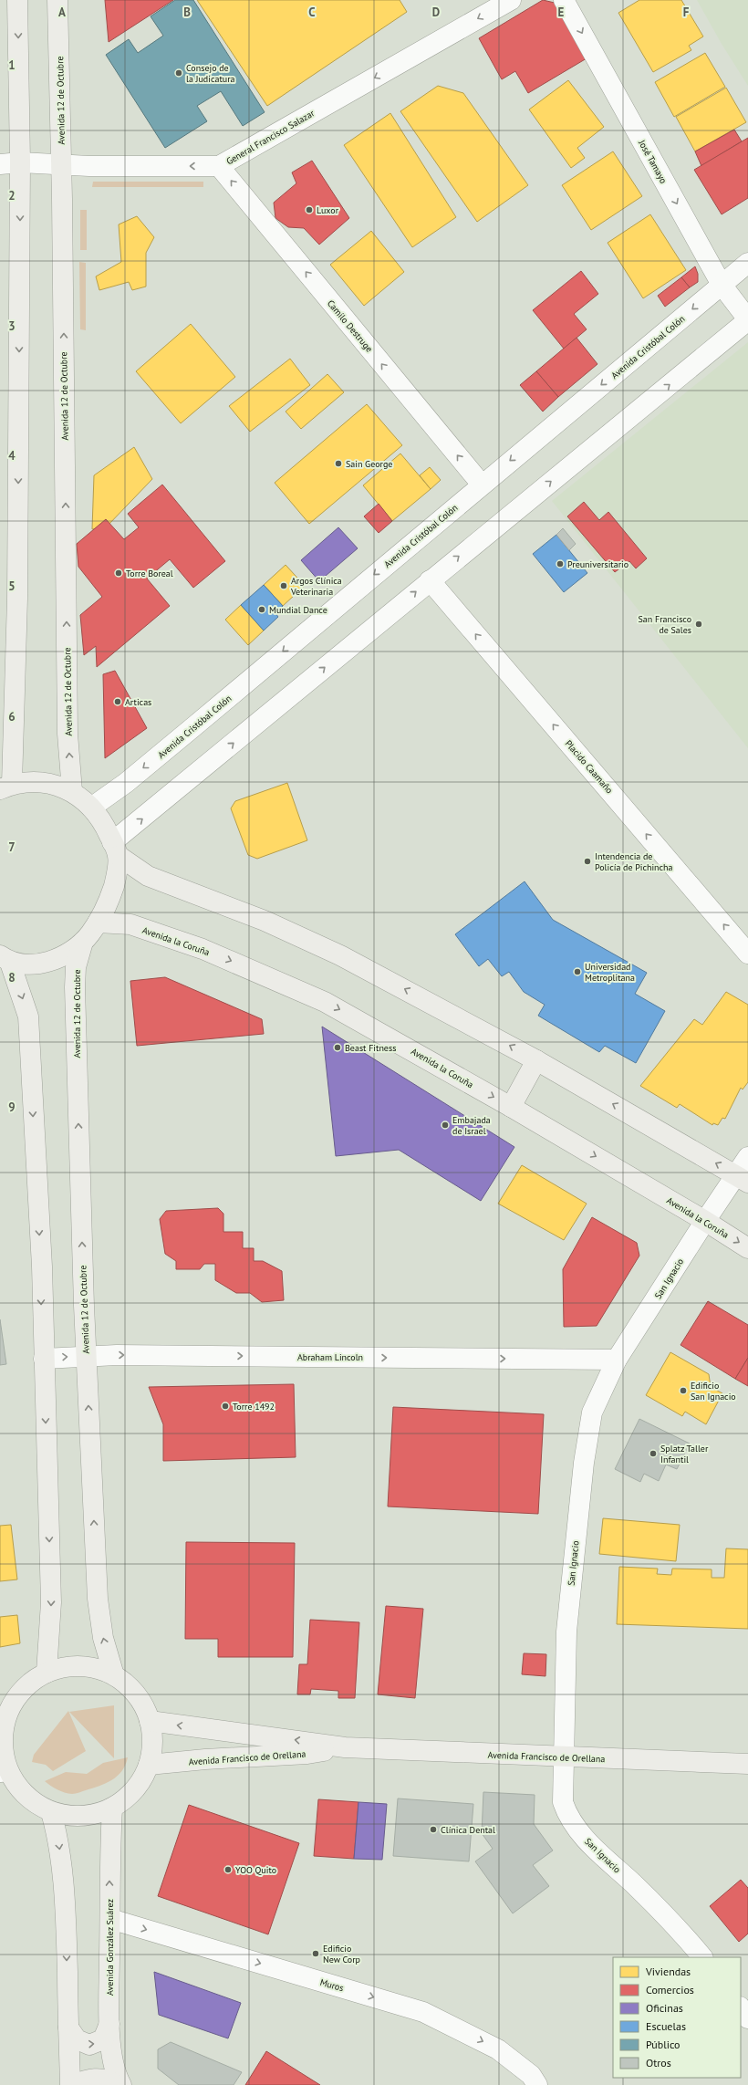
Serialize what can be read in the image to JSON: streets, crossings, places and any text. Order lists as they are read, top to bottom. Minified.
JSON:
{"streets":{"main road":["Avenida 12 de Octubre","Avenida la Coruña","Avenida Francisco de Orellana","Avenida González Suárez"],"street":["General Francisco Salazar","José Tamayo","Camilo Destruge","Avenida Cristóbal Colón","Placido Caamaño","San Ignacio","Abraham Lincoln","Muros"]},"crossings":[["Avenida 12 de Octubre","General Francisco Salazar"],["Avenida 12 de Octubre","Abraham Lincoln"],["General Francisco Salazar","Camilo Destruge"],["José Tamayo","Avenida Cristóbal Colón"],["Camilo Destruge","Avenida Cristóbal Colón"],["Avenida la Coruña","San Ignacio"],["San Ignacio","Abraham Lincoln"],["San Ignacio","Avenida Francisco de Orellana"],["Avenida González Suárez","Muros"]],"one_way":["General Francisco Salazar","José Tamayo","Camilo Destruge","Placido Caamaño","Abraham Lincoln","Muros"],"places":["Consejo de la Judicatura","Luxor","Sain George","Preuniversitario","Torre Boreal","Argos Clínica Veterinaria","Mundial Dance","San Francisco de Sales","Articas","Intendencia de Policía de Pichincha","Universidad Metroplitana","Beast Fitness","Embajada de Israel","Edificio San Ignacio","Torre 1492","Splatz Taller Infantil","Clínica Dental","YOO Quito","Edificio New Corp"],"legend":["Viviendas","Comercios","Oficinas","Escuelas","Público","Otros"],"grid":{"columns":["A","B","C","D","E","F"],"rows":["1","2","3","4","5","6","7","8","9"]}}
